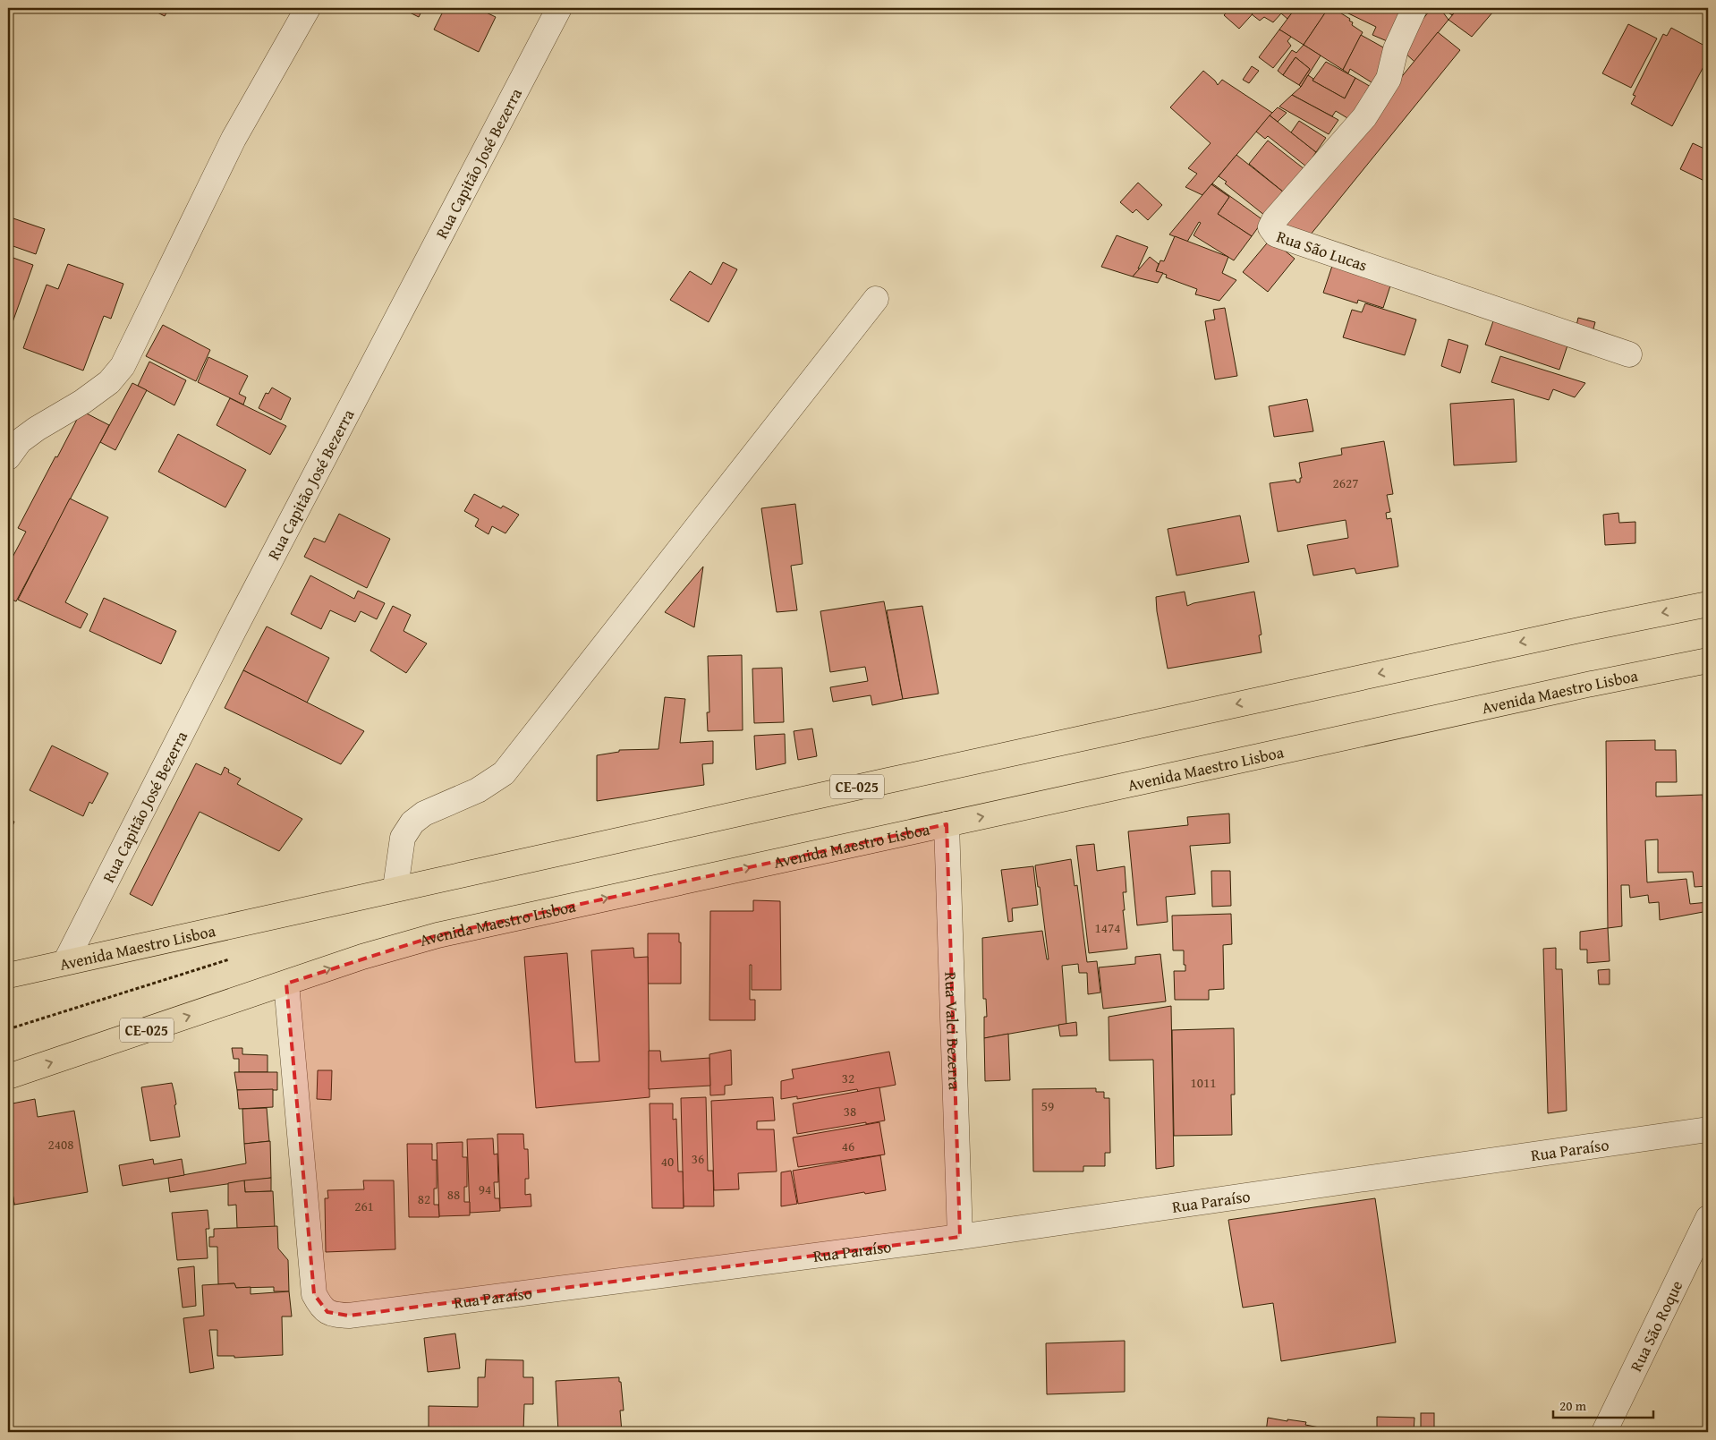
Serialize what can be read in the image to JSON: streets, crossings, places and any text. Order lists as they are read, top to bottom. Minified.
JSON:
{"streets":{"highway":["Avenida Maestro Lisboa","CE-025"],"street":["Rua Capitão José Bezerra","Rua São Lucas","Rua Valci Bezerra","Rua Paraíso","Rua São Roque"]},"crossings":[["Rua Capitão José Bezerra","Avenida Maestro Lisboa"],["Avenida Maestro Lisboa","Rua Valci Bezerra"],["Avenida Maestro Lisboa","Rua Paraíso"],["Rua Valci Bezerra","Rua Paraíso"]],"house_numbers":["2627","1474","32","1011","59","38","2408","46","36","40","94","88","82","261"],"scale_bar":"20 m"}
